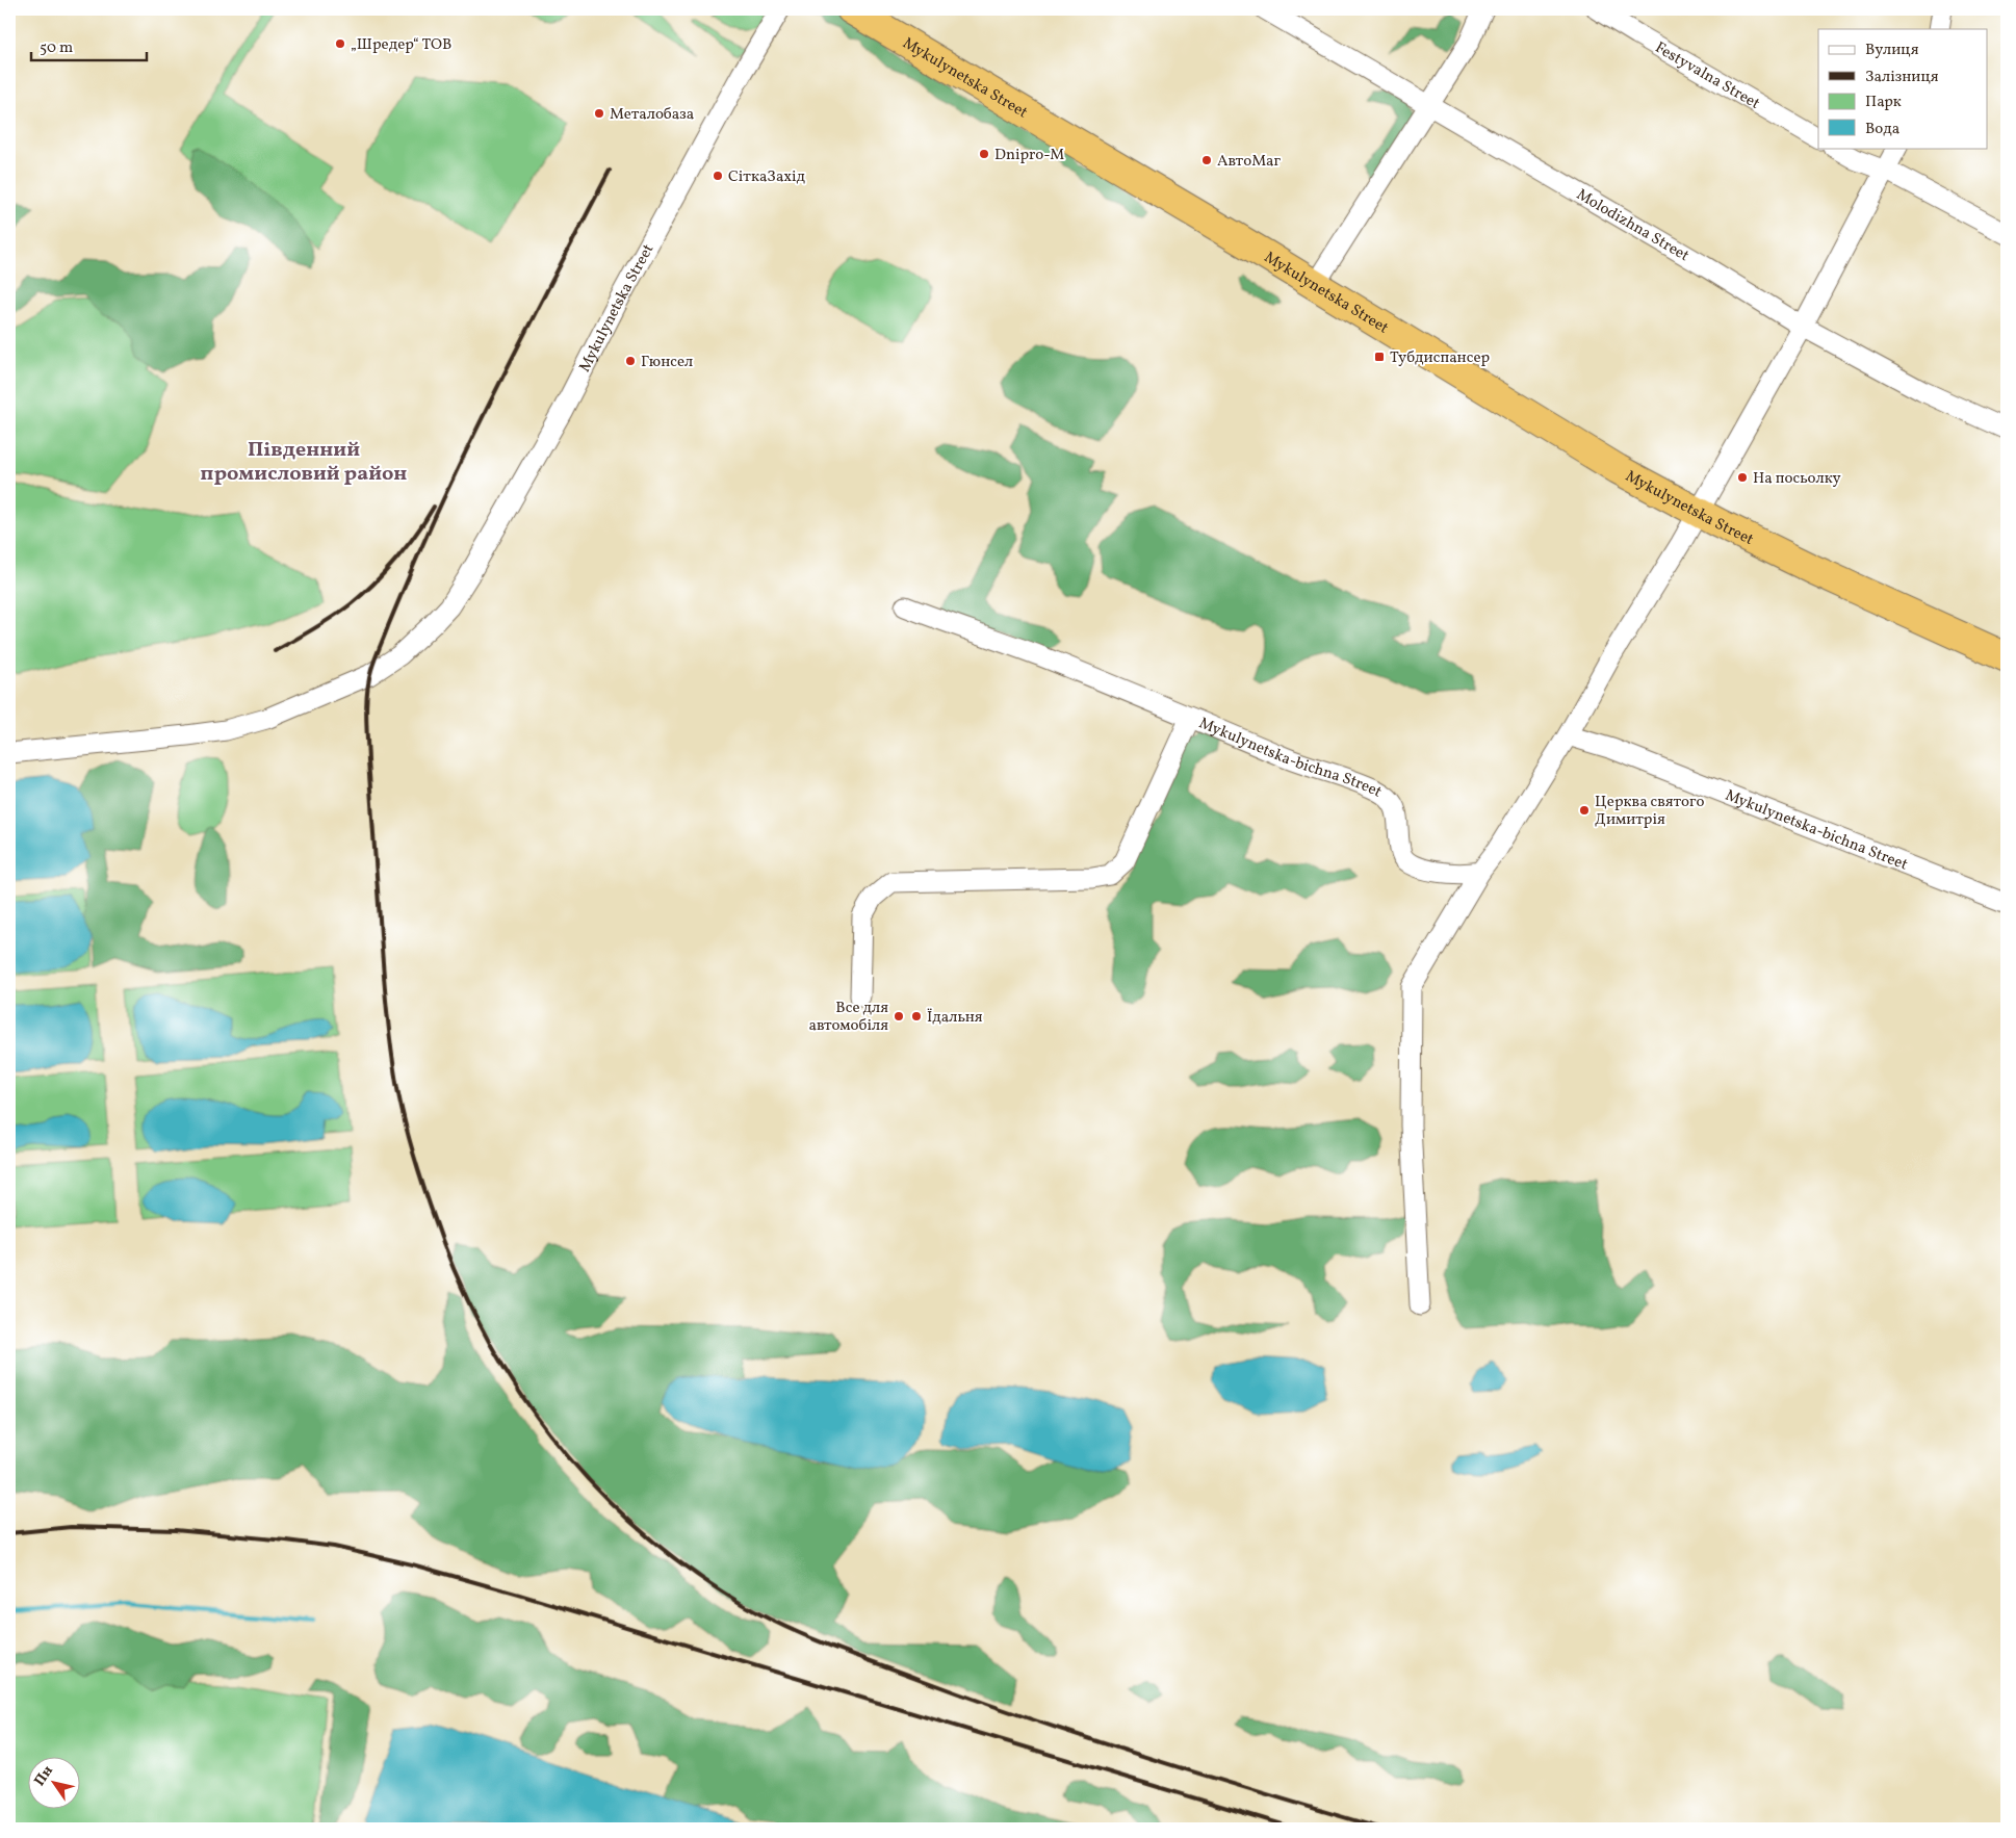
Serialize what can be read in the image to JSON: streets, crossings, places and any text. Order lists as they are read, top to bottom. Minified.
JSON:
{"streets":{"highway":["Mykulynetska Street"],"street":["Festyvalna Street","Molodizhna Street","Mykulynetska-bichna Street"]},"districts":["Південний промисловий район"],"places":{"other":["„Шредер“ ТОВ","Металобаза","Dnipro-M","АвтоМаг","СіткаЗахід","Гюнсел","На посьолку","Церква святого Димитрія","Все для автомобіля","Їдальня"],"transit":["Тубдиспансер"]},"legend":["Вулиця","Залізниця","Парк","Вода"],"scale_bar":"50 m","north":"top left"}
